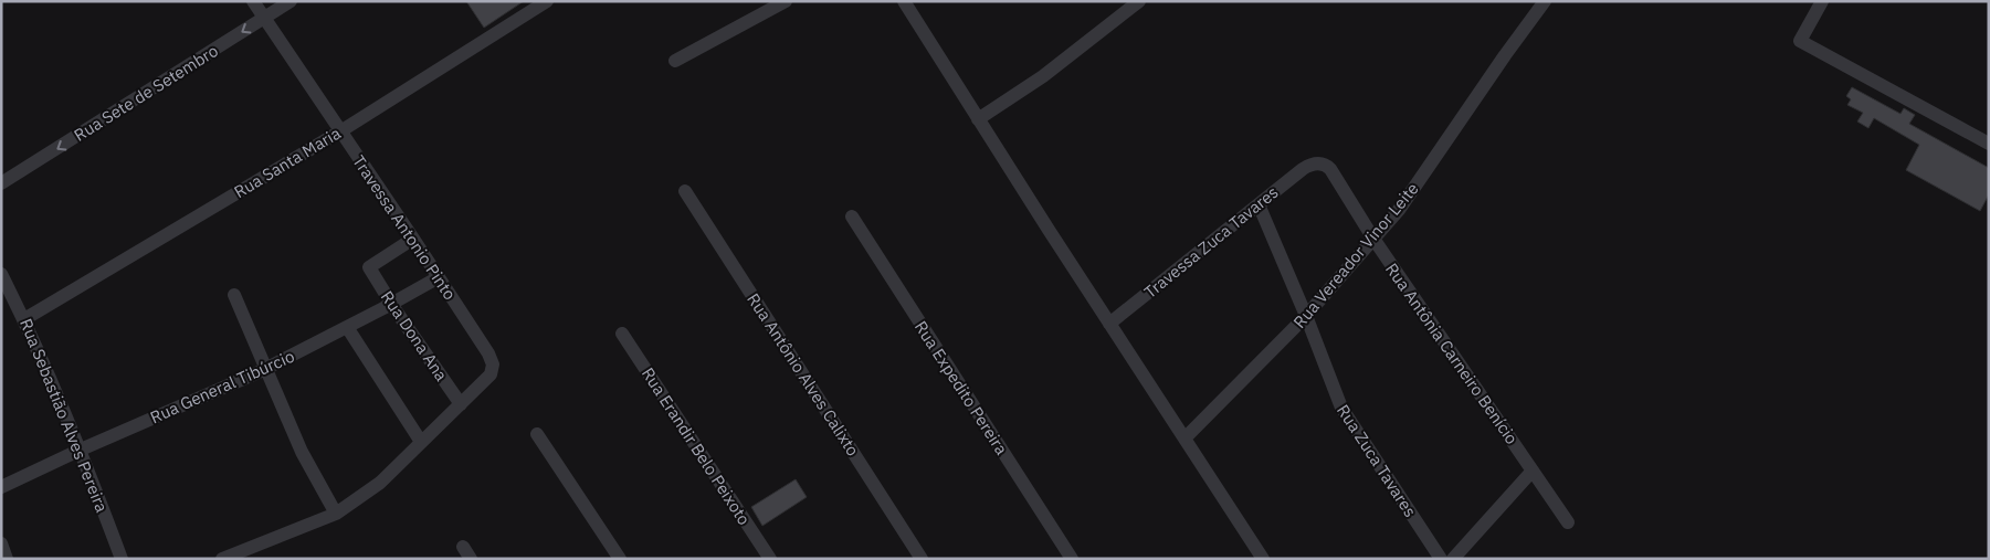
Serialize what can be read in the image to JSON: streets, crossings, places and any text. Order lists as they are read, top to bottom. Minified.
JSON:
{"streets":{"street":["Rua Sete de Setembro","Rua Santa Maria","Travessa Antonio Pinto","Travessa Zuca Tavares","Rua Vereador Vinor Leite","Rua Dona Ana","Rua Antônia Carneiro Benício","Rua Antônio Alves Calixto","Rua General Tibúrcio","Rua Expedito Pereira","Rua Sebastião Alves Pereira","Rua Erandir Belo Peixoto","Rua Zuca Tavares"]},"crossings":[["Rua Sete de Setembro","Travessa Antonio Pinto"],["Rua Santa Maria","Travessa Antonio Pinto"],["Rua Santa Maria","Rua Sebastião Alves Pereira"],["Travessa Antonio Pinto","Rua Dona Ana"],["Travessa Antonio Pinto","Rua General Tibúrcio"],["Travessa Zuca Tavares","Rua Antônia Carneiro Benício"],["Travessa Zuca Tavares","Rua Zuca Tavares"],["Rua Vereador Vinor Leite","Rua Antônia Carneiro Benício"],["Rua Vereador Vinor Leite","Rua Zuca Tavares"],["Rua Dona Ana","Rua General Tibúrcio"],["Rua General Tibúrcio","Rua Sebastião Alves Pereira"]],"one_way":["Rua Sete de Setembro"]}
